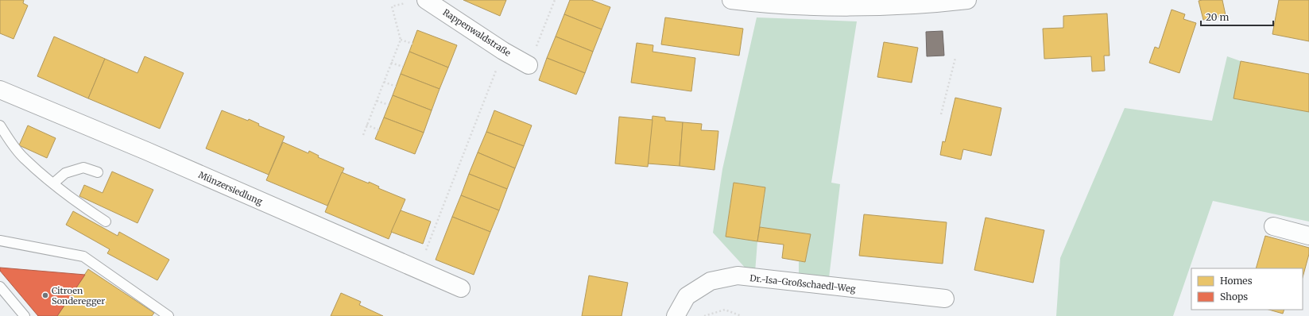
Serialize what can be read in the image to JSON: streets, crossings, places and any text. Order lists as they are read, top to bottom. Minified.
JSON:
{"streets":{"street":["Rappenwaldstraße","Münzersiedlung","Dr.-Isa-Großschaedl-Weg"]},"places":["Citroen Sonderegger"],"legend":["Homes","Shops"],"scale_bar":"20 m"}
